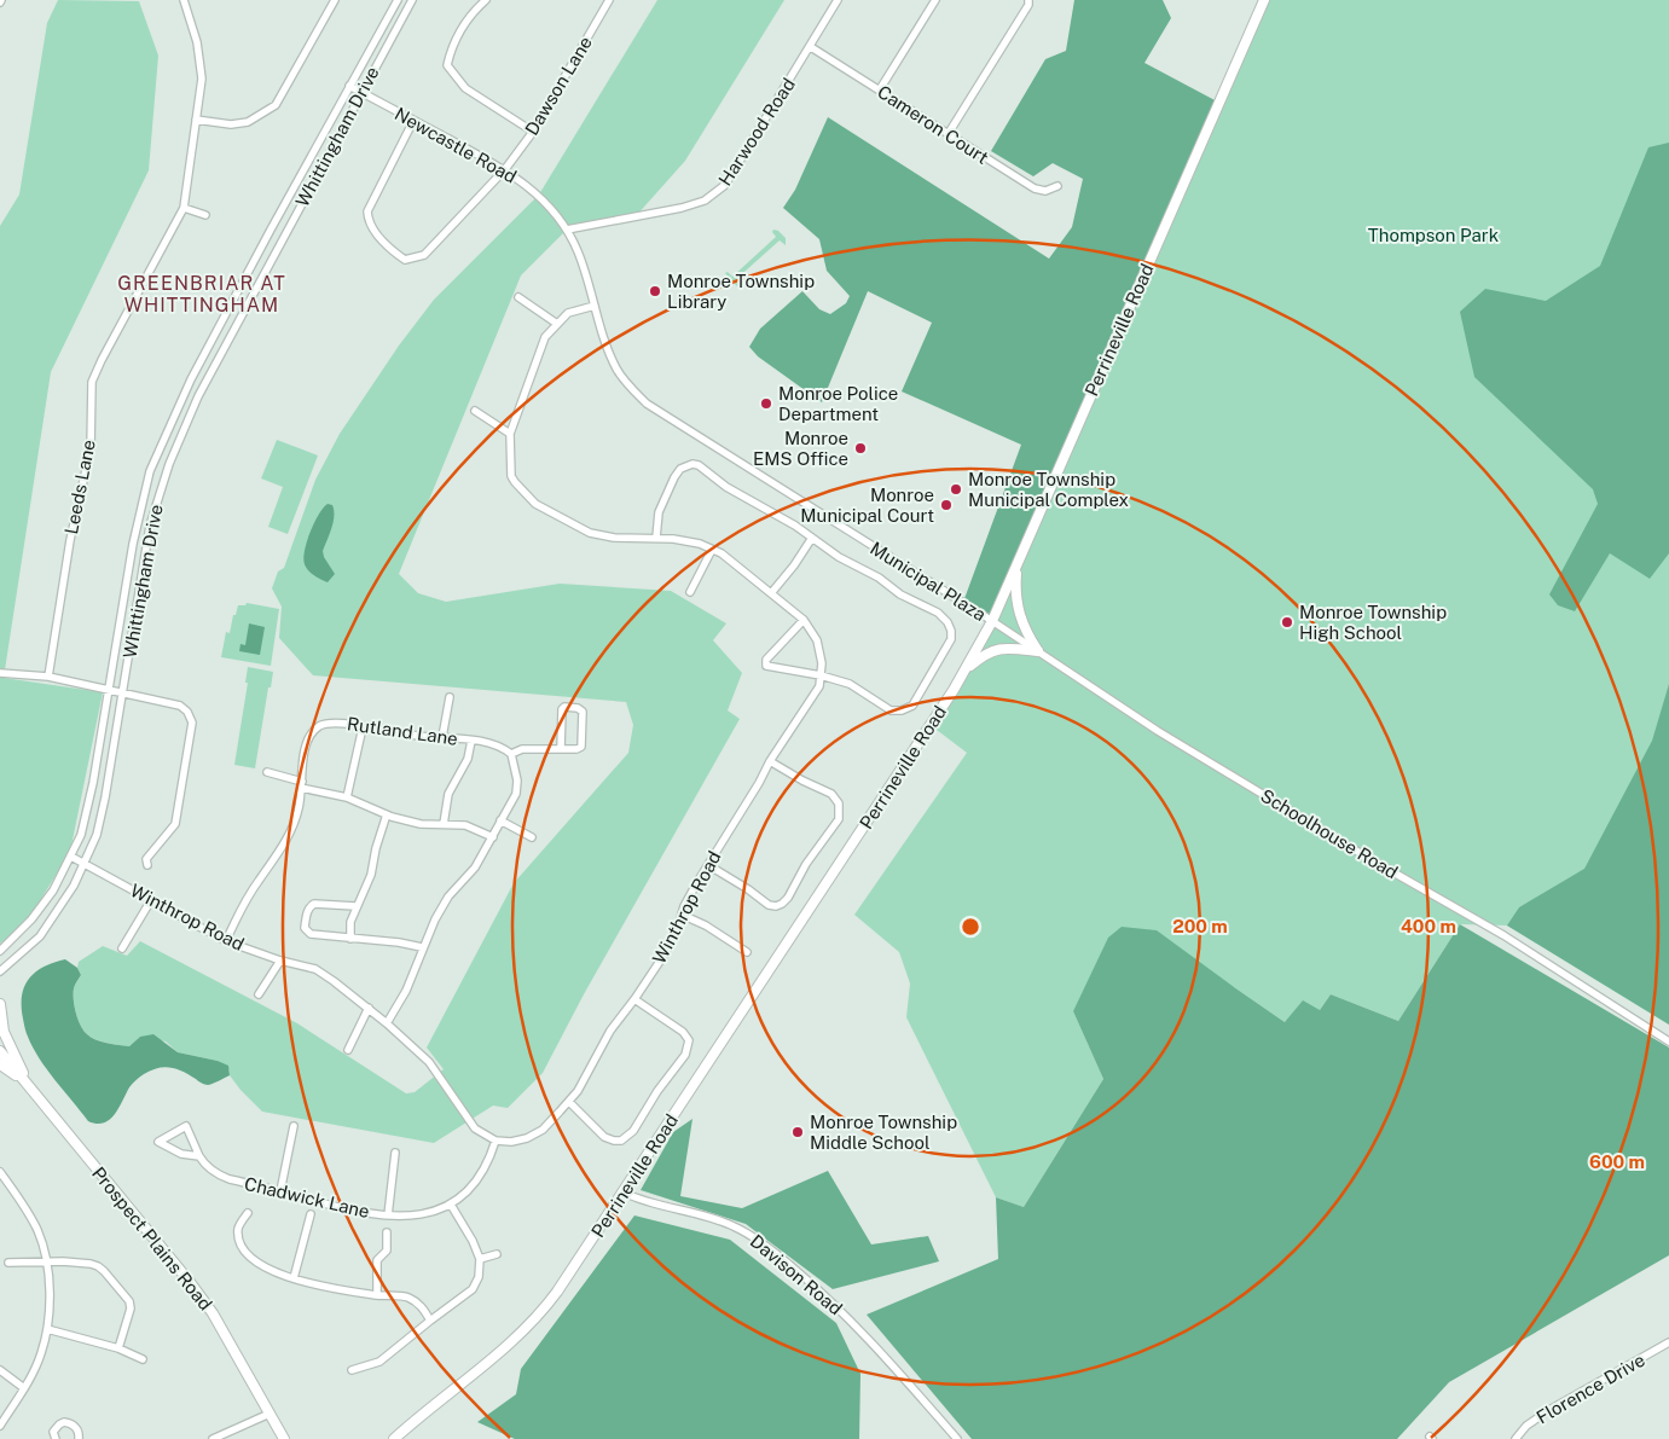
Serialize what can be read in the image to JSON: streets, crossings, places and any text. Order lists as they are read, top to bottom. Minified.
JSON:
{"streets":{"street":["Dawson Lane","Cameron Court","Harwood Road","Whittingham Drive","Newcastle Road","Perrineville Road","Leeds Lane","Municipal Plaza","Rutland Lane","Schoolhouse Road","Winthrop Road","Chadwick Lane","Prospect Plains Road","Davison Road","Florence Drive"]},"crossings":[["Dawson Lane","Newcastle Road"],["Cameron Court","Harwood Road"],["Harwood Road","Newcastle Road"],["Whittingham Drive","Newcastle Road"],["Whittingham Drive","Winthrop Road"],["Newcastle Road","Municipal Plaza"],["Newcastle Road","Winthrop Road"],["Perrineville Road","Municipal Plaza"],["Perrineville Road","Schoolhouse Road"],["Perrineville Road","Davison Road"],["Municipal Plaza","Schoolhouse Road"],["Rutland Lane","Winthrop Road"],["Winthrop Road","Chadwick Lane"]],"districts":["GREENBRIAR AT WHITTINGHAM"],"parks":["Thompson Park"],"places":["Monroe Township Library","Monroe Police Department","Monroe EMS Office","Monroe Township Municipal Complex","Monroe Municipal Court","Monroe Township High School","Monroe Township Middle School"],"rings":["200 m","400 m","600 m"]}
